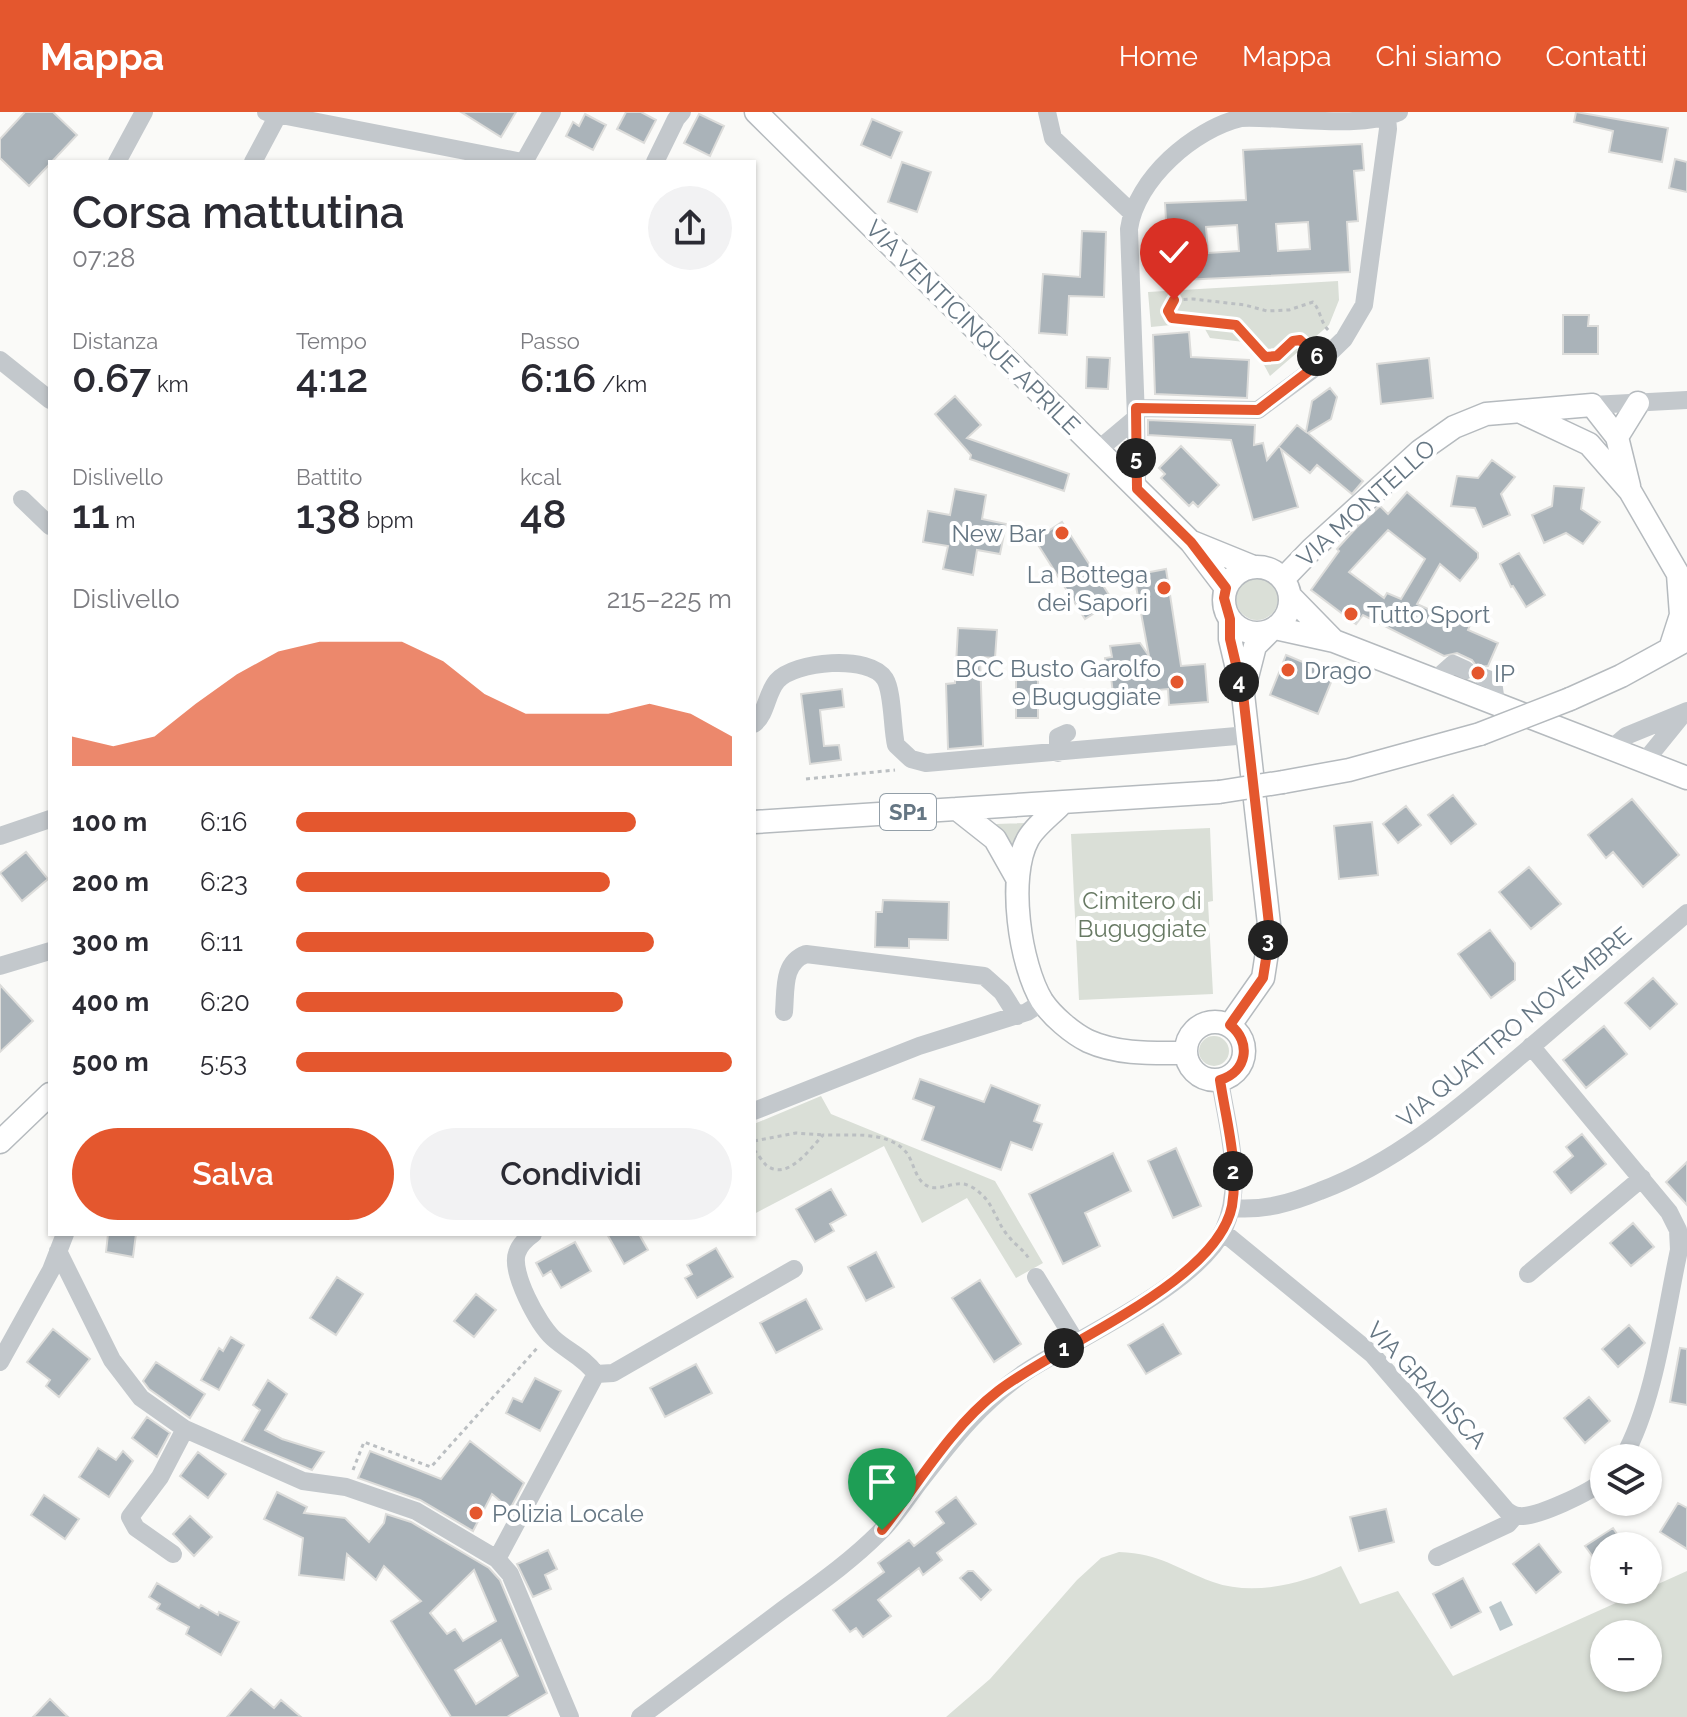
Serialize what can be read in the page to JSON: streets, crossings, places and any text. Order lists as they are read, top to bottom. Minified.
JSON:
{"streets":{"main road":["VIA VENTICINQUE APRILE","VIA MONTELLO","SP1"],"street":["VIA QUATTRO NOVEMBRE","VIA GRADISCA"]},"crossings":[["VIA VENTICINQUE APRILE","VIA MONTELLO"]],"parks":["Cimitero di Buguggiate"],"places":["New Bar","La Bottega dei Sapori","Tutto Sport","Drago","IP","BCC Busto Garolfo e Buguggiate","Polizia Locale"],"page":{"header":"Mappa","nav":["Home","Mappa","Chi siamo","Contatti"],"heading":["Corsa mattutina","07:28"],"stats":[["Distanza","0.67 km"],["Tempo","4:12"],["Passo","6:16 /km"],["Dislivello","11 m"],["Battito","138 bpm"],["kcal","48"]],"pins":["6","5","4","3","2","1"],"chart":["Dislivello","215–225 m"],"list":[{"name":"100 m","note":"6:16"},{"name":"200 m","note":"6:23"},{"name":"300 m","note":"6:11"},{"name":"400 m","note":"6:20"},{"name":"500 m","note":"5:53"}],"buttons":["Salva","Condividi"],"map_buttons":["+","−"]}}
